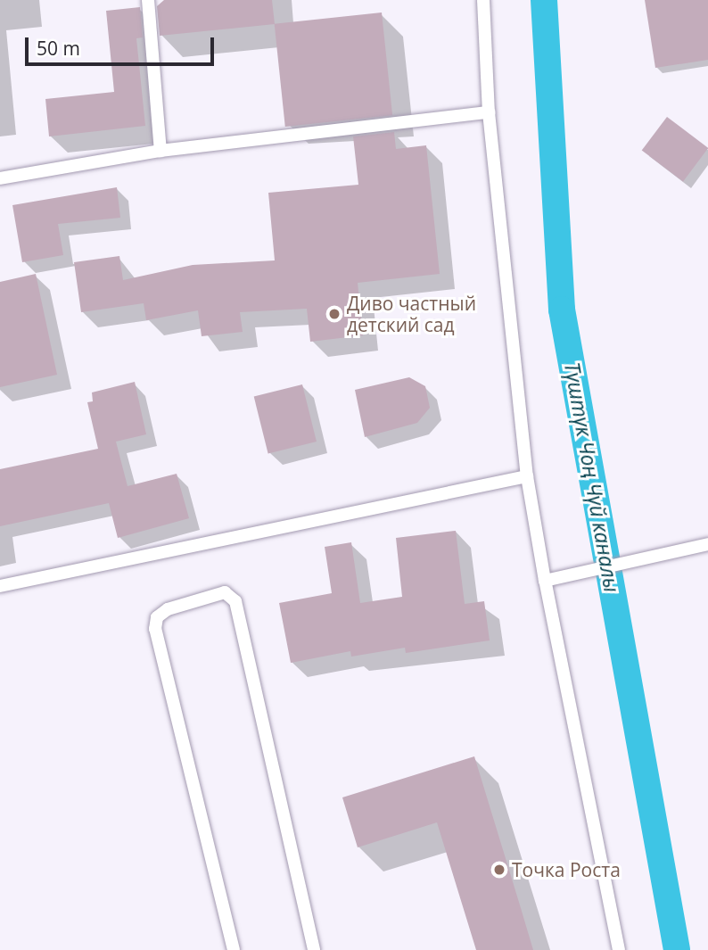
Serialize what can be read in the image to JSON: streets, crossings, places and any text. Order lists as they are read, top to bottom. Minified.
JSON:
{"water":["Түштүк Чоң Чүй каналы"],"places":["Диво частный детский сад","Точка Роста"],"scale_bar":"50 m"}
